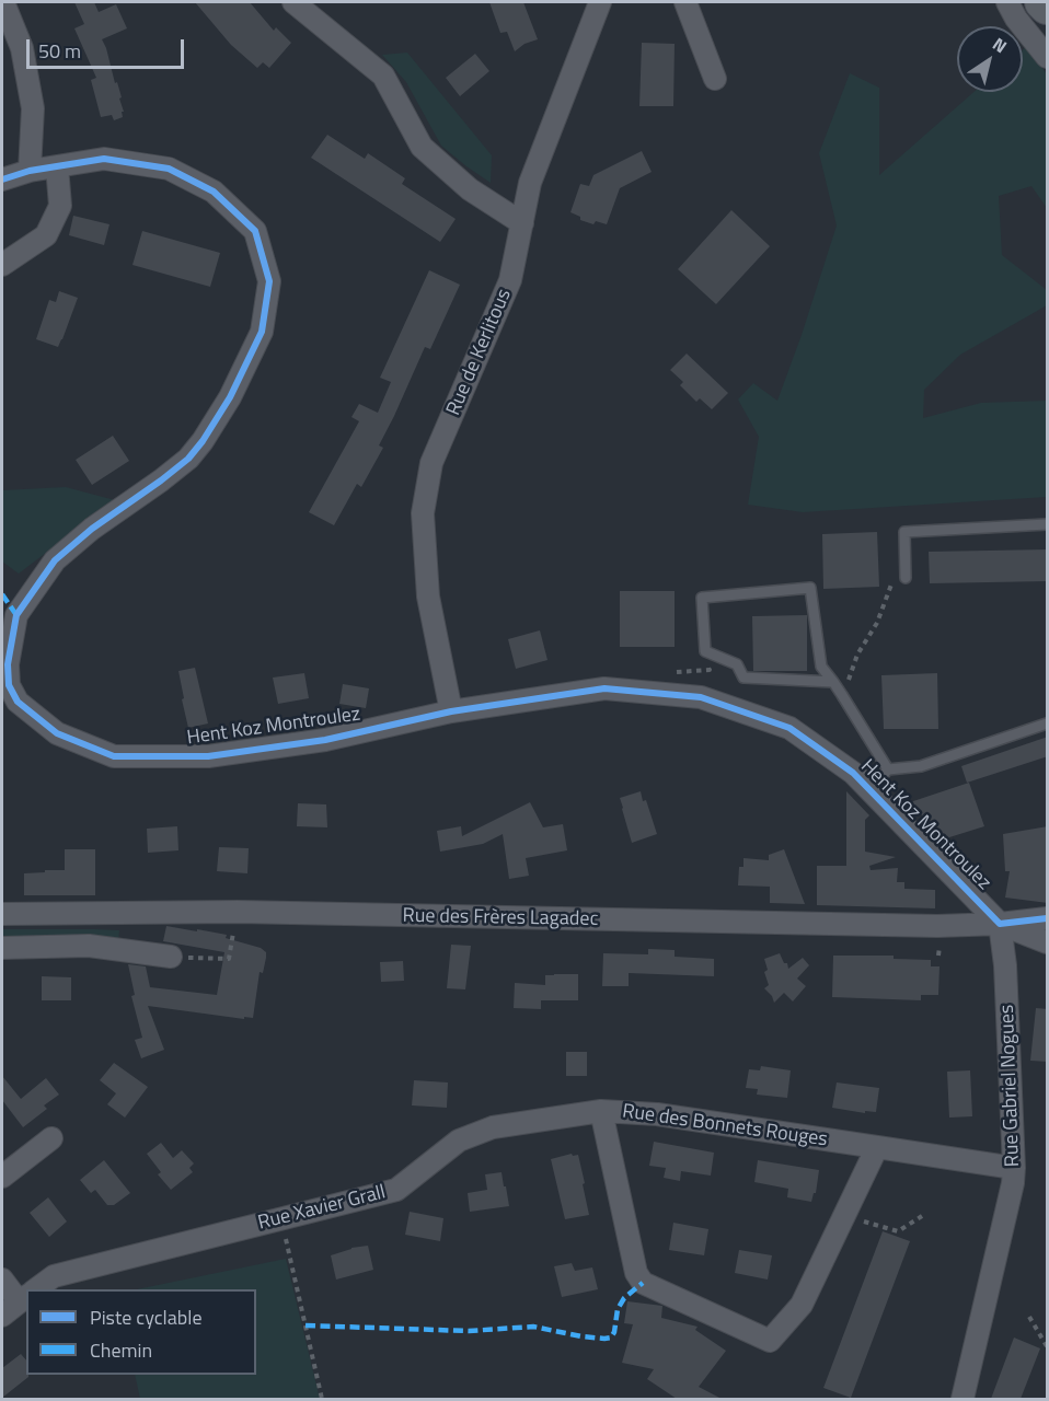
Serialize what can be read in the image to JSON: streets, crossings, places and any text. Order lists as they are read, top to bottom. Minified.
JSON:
{"streets":{"street":["Rue de Kerlitous","Hent Koz Montroulez","Rue des Frères Lagadec","Rue Gabriel Nogues","Rue des Bonnets Rouges","Rue Xavier Grall"]},"crossings":[["Rue de Kerlitous","Hent Koz Montroulez"],["Hent Koz Montroulez","Rue des Frères Lagadec"],["Hent Koz Montroulez","Rue Gabriel Nogues"],["Rue des Frères Lagadec","Rue Gabriel Nogues"],["Rue Gabriel Nogues","Rue des Bonnets Rouges"],["Rue des Bonnets Rouges","Rue Xavier Grall"]],"legend":["Piste cyclable","Chemin"],"scale_bar":"50 m","north":"top right"}
